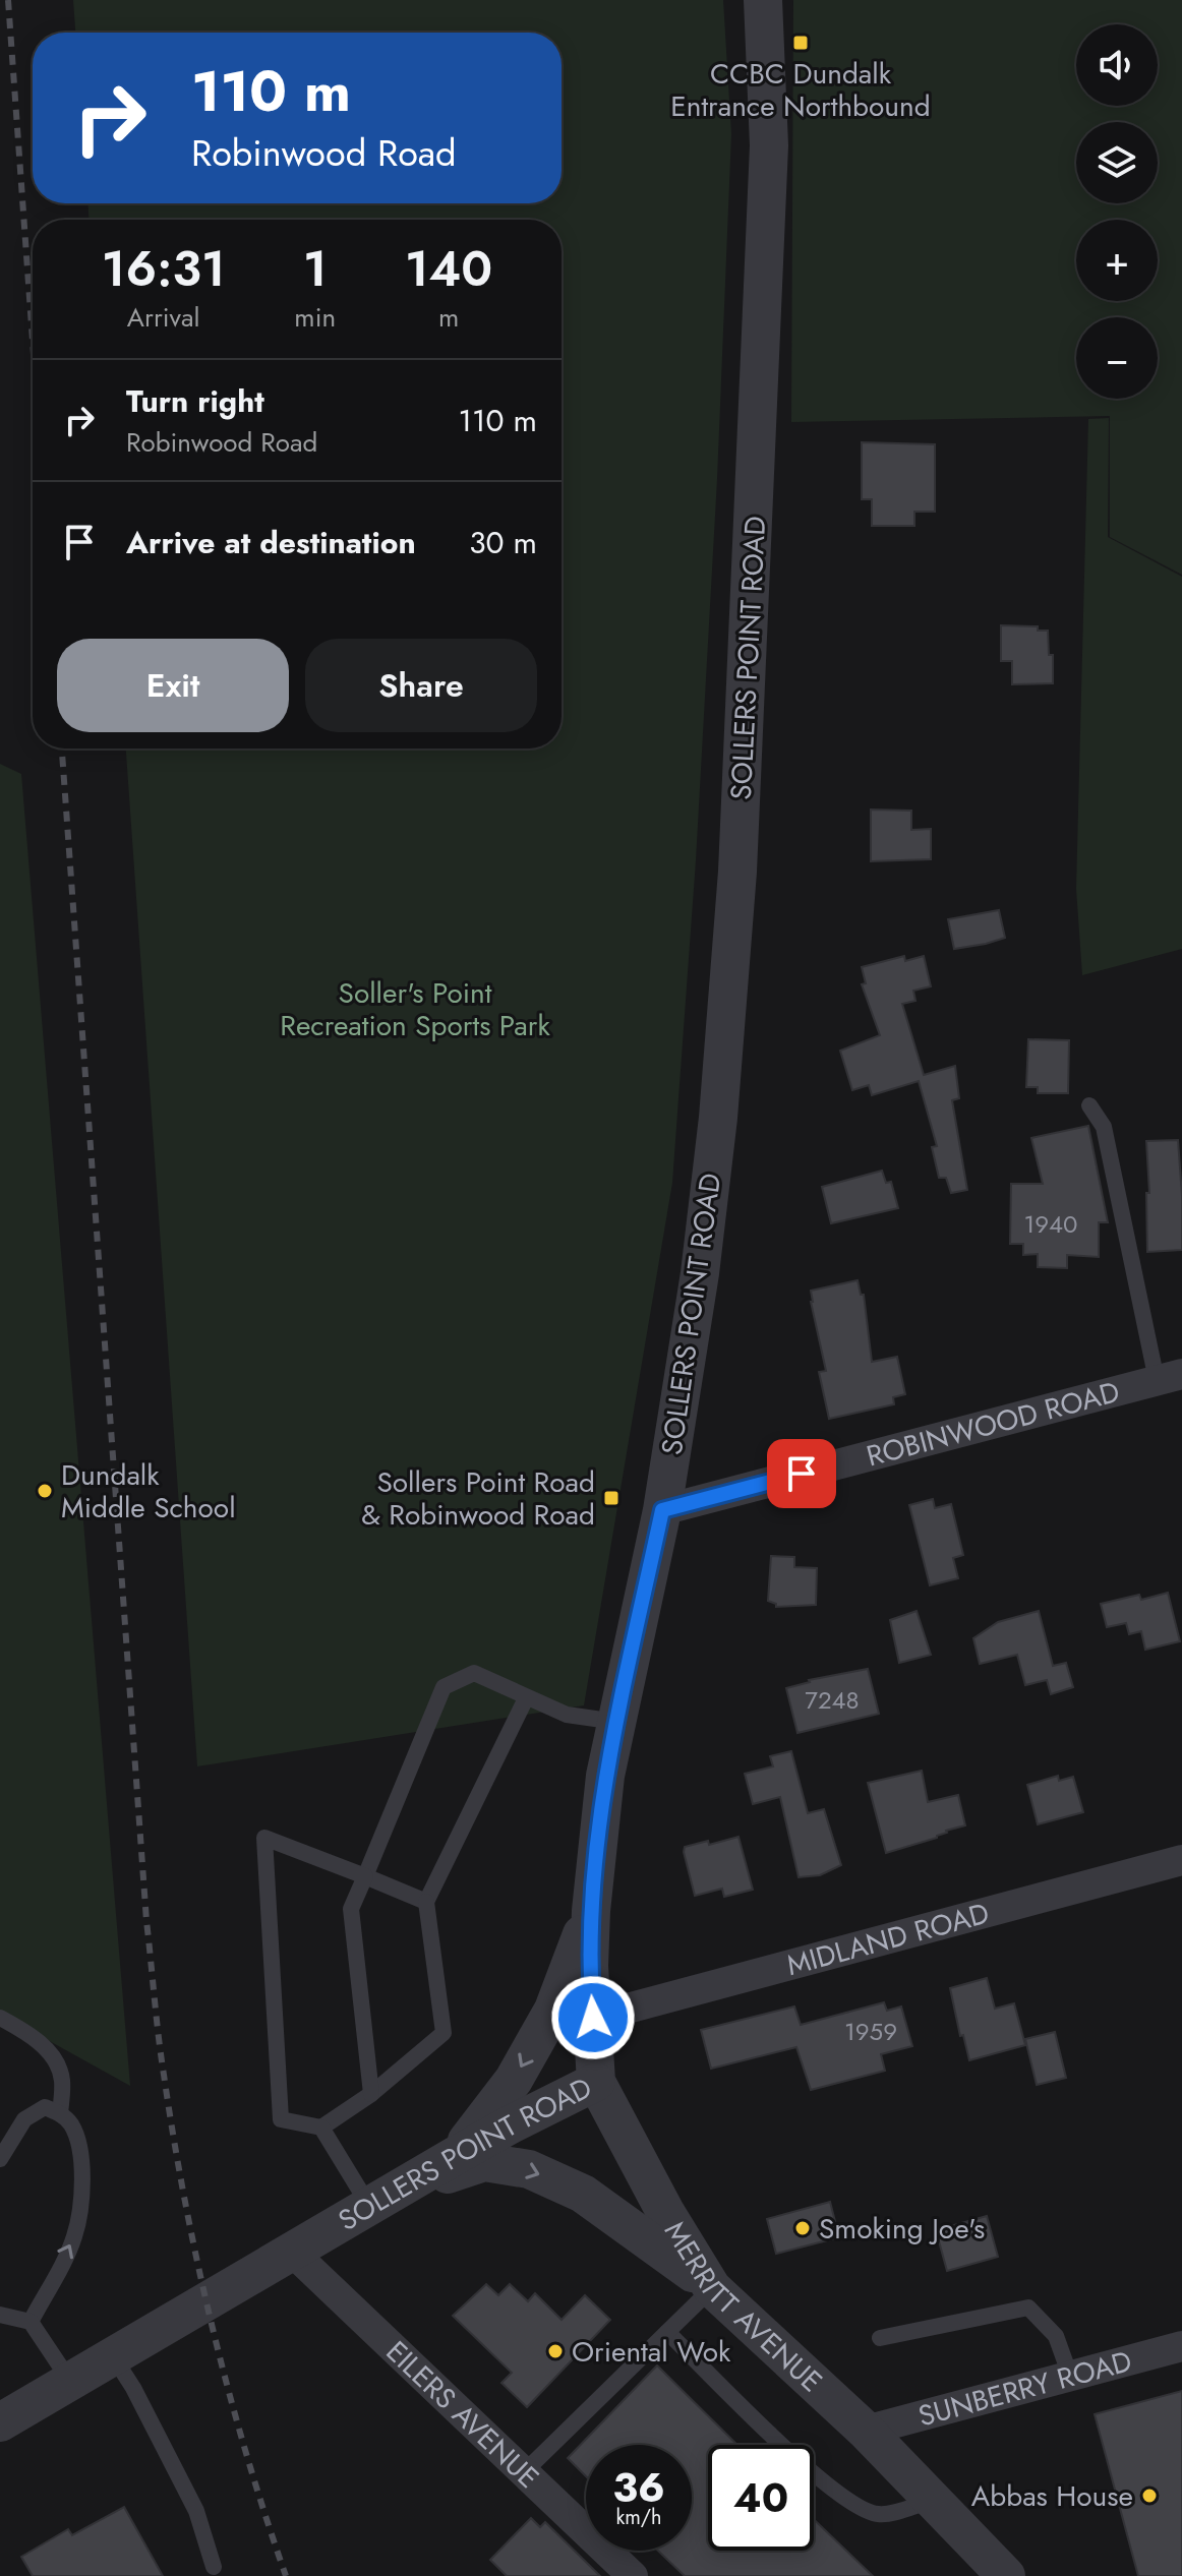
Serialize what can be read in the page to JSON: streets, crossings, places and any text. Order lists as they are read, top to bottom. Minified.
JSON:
{"streets":{"street":["SOLLERS POINT ROAD","ROBINWOOD ROAD","MIDLAND ROAD","MERRITT AVENUE","SUNBERRY ROAD","EILERS AVENUE"]},"crossings":[["SOLLERS POINT ROAD","ROBINWOOD ROAD"],["SOLLERS POINT ROAD","MIDLAND ROAD"],["SOLLERS POINT ROAD","MERRITT AVENUE"],["SOLLERS POINT ROAD","EILERS AVENUE"],["MERRITT AVENUE","SUNBERRY ROAD"]],"parks":["Soller's Point Recreation Sports Park"],"places":{"transit":["CCBC Dundalk Entrance Northbound","Sollers Point Road & Robinwood Road"],"other":["Dundalk Middle School","Smoking Joe's","Oriental Wok","Abbas House"]},"house_numbers":["1940","7248","1959"],"page":{"map_buttons":["+","−"],"turn":["110 m","Robinwood Road"],"eta":["16:31","Arrival","1","min","140","m"],"list":[{"name":"Turn right","note":"Robinwood Road","value":"110 m"},{"name":"Arrive at destination","value":"30 m"}],"buttons":["Exit","Share"],"speed":"36 km/h","limit":"40"}}
